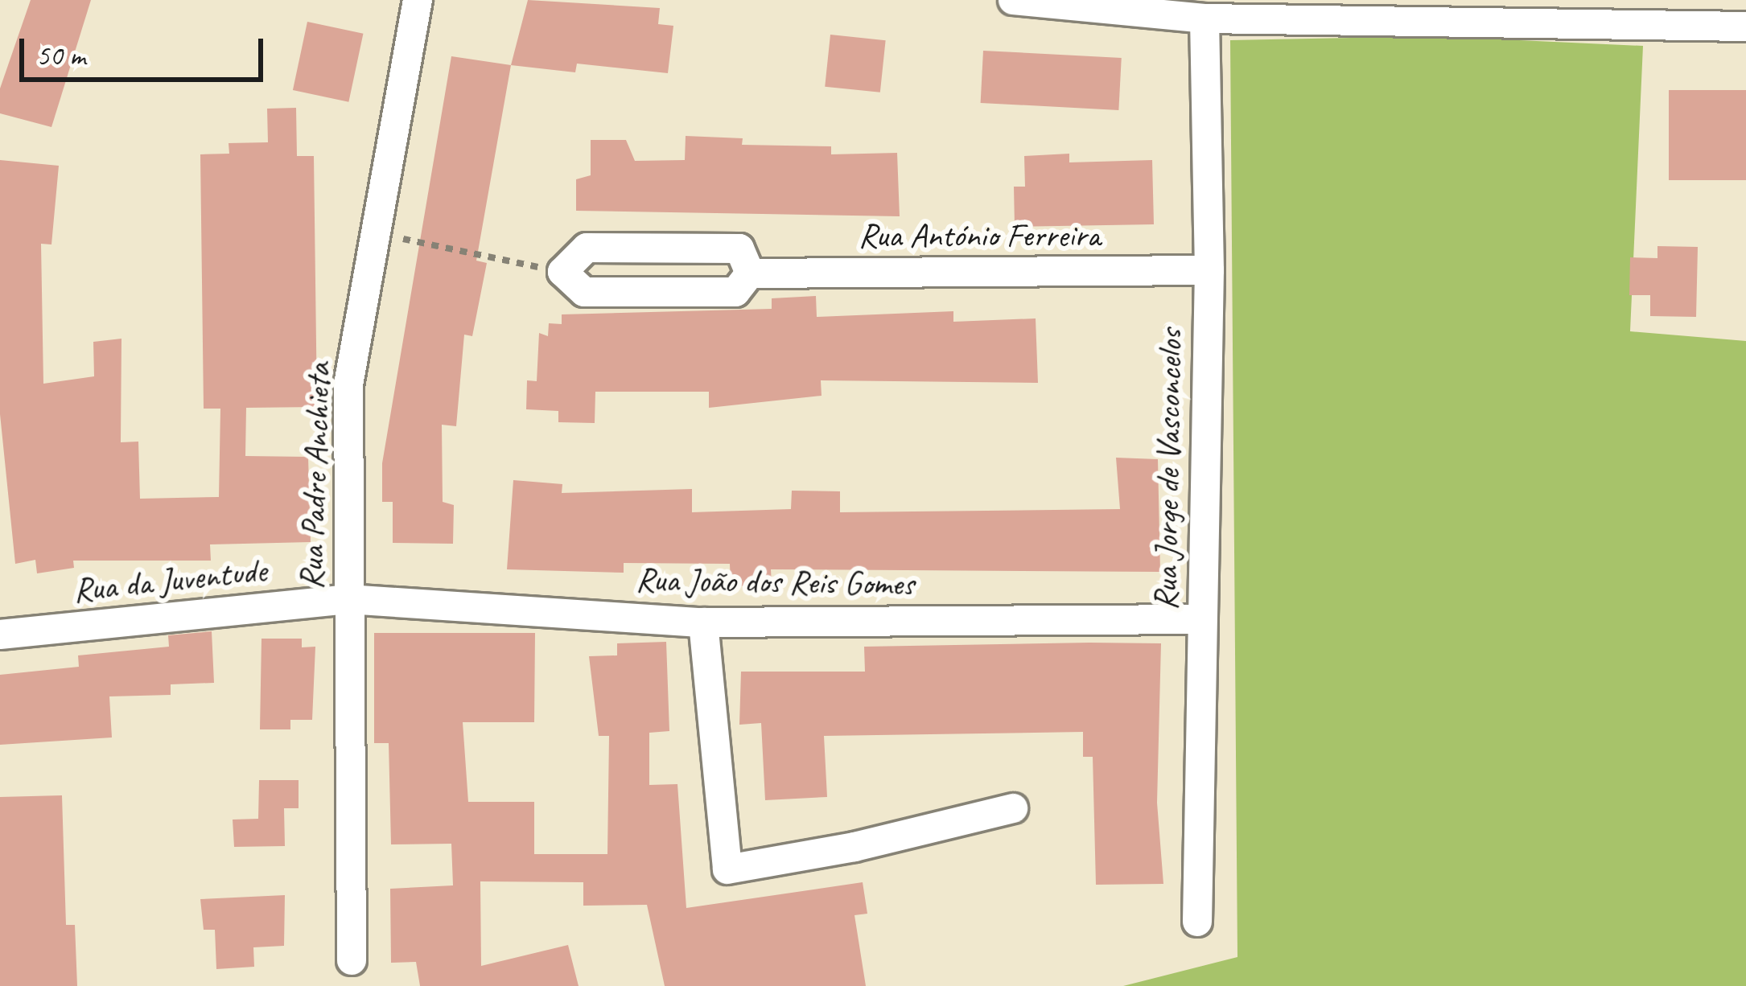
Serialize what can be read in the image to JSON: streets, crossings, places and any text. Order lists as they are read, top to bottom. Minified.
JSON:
{"streets":{"street":["Rua António Ferreira","Rua Jorge de Vasconcelos","Rua Padre Anchieta","Rua da Juventude","Rua João dos Reis Gomes"]},"crossings":[["Rua António Ferreira","Rua Jorge de Vasconcelos"],["Rua Jorge de Vasconcelos","Rua João dos Reis Gomes"],["Rua Padre Anchieta","Rua da Juventude"],["Rua Padre Anchieta","Rua João dos Reis Gomes"],["Rua da Juventude","Rua João dos Reis Gomes"]],"scale_bar":"50 m"}
